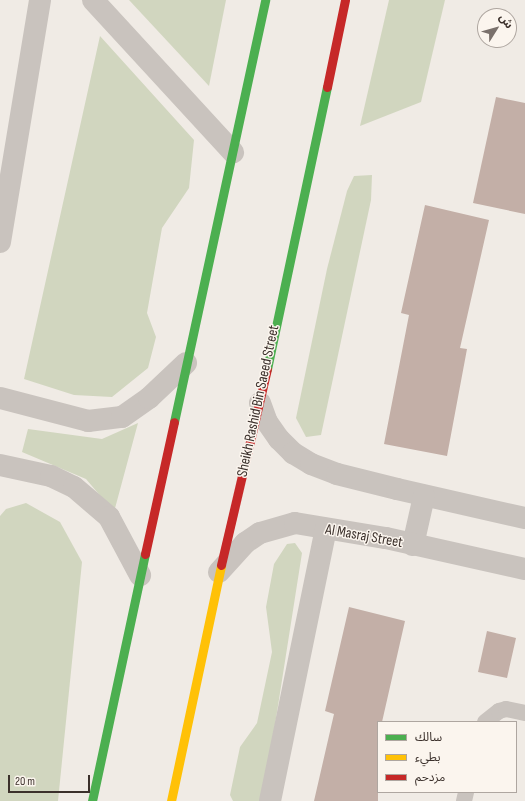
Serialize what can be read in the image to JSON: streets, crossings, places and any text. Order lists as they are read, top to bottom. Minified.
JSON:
{"streets":{"main road":["Sheikh Rashid Bin Saeed Street"],"street":["Al Masraj Street"]},"crossings":[["Sheikh Rashid Bin Saeed Street","Al Masraj Street"]],"legend":["سالك","بطيء","مزدحم"],"scale_bar":"20 m","north":"top right"}
